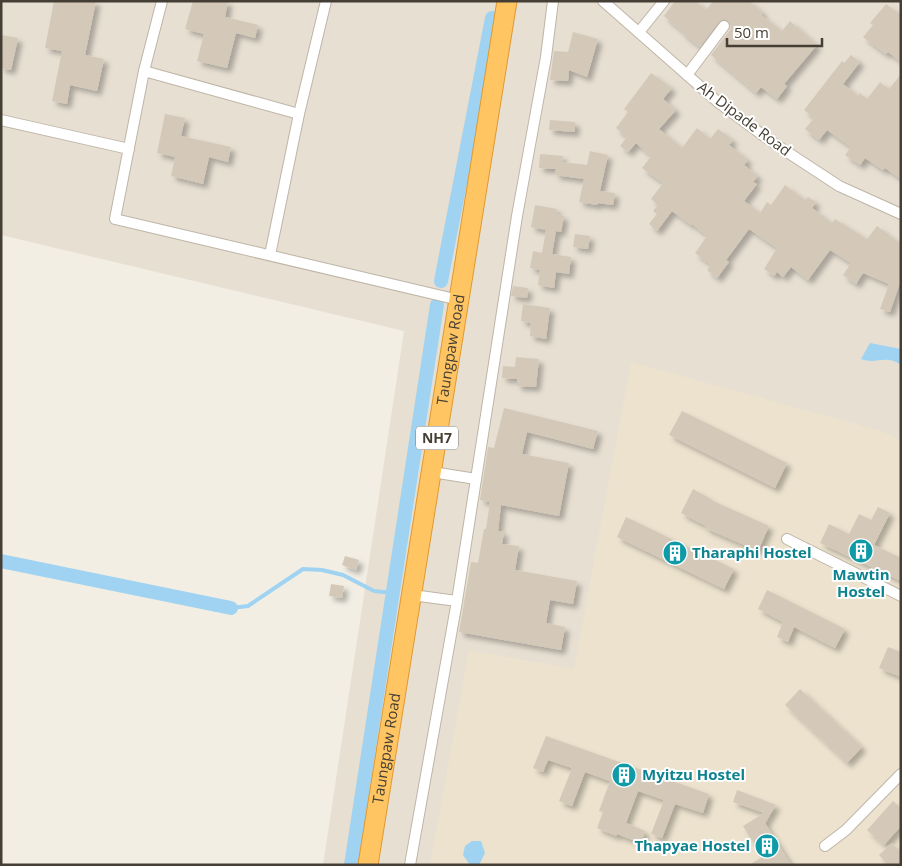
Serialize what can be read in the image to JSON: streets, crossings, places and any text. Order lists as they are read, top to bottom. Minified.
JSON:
{"streets":{"highway":["Taungpaw Road","NH7"],"street":["Ah Dipade Road"]},"places":{"building":["Mawtin Hostel","Tharaphi Hostel","Myitzu Hostel","Thapyae Hostel"]},"scale_bar":"50 m"}
